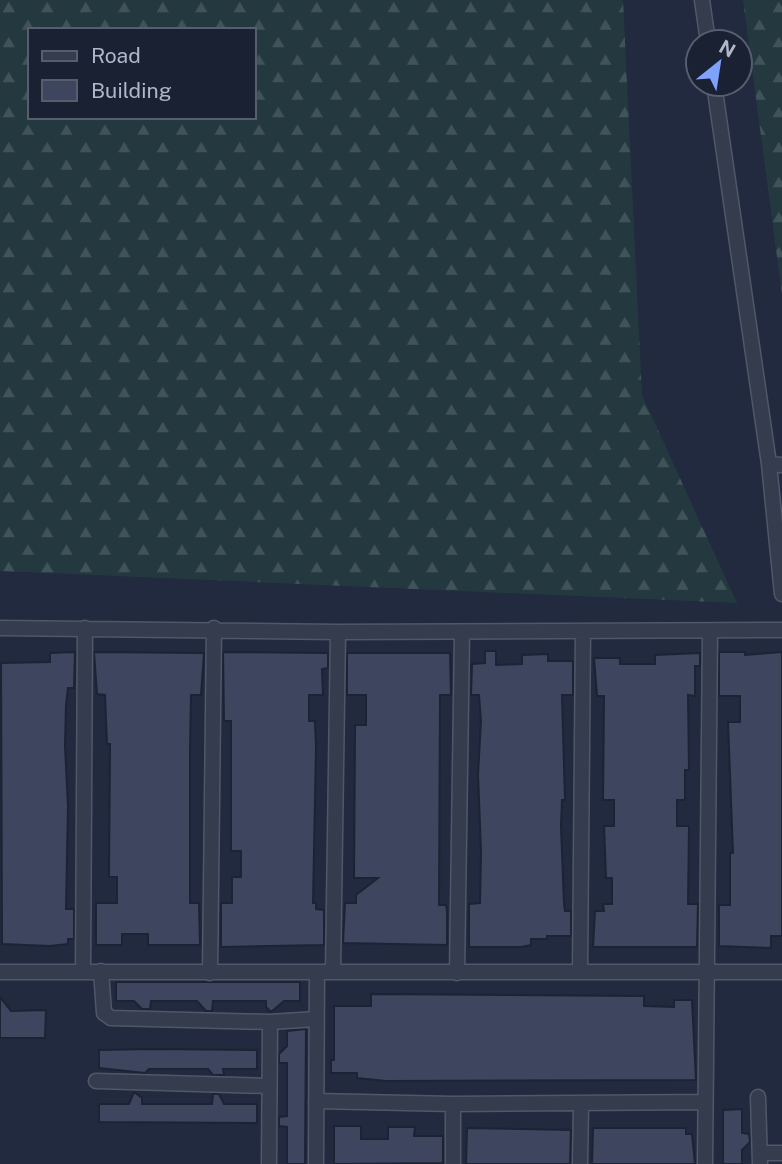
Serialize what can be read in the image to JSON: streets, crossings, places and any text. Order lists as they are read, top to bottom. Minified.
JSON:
{"legend":["Road","Building"],"north":"top right"}
